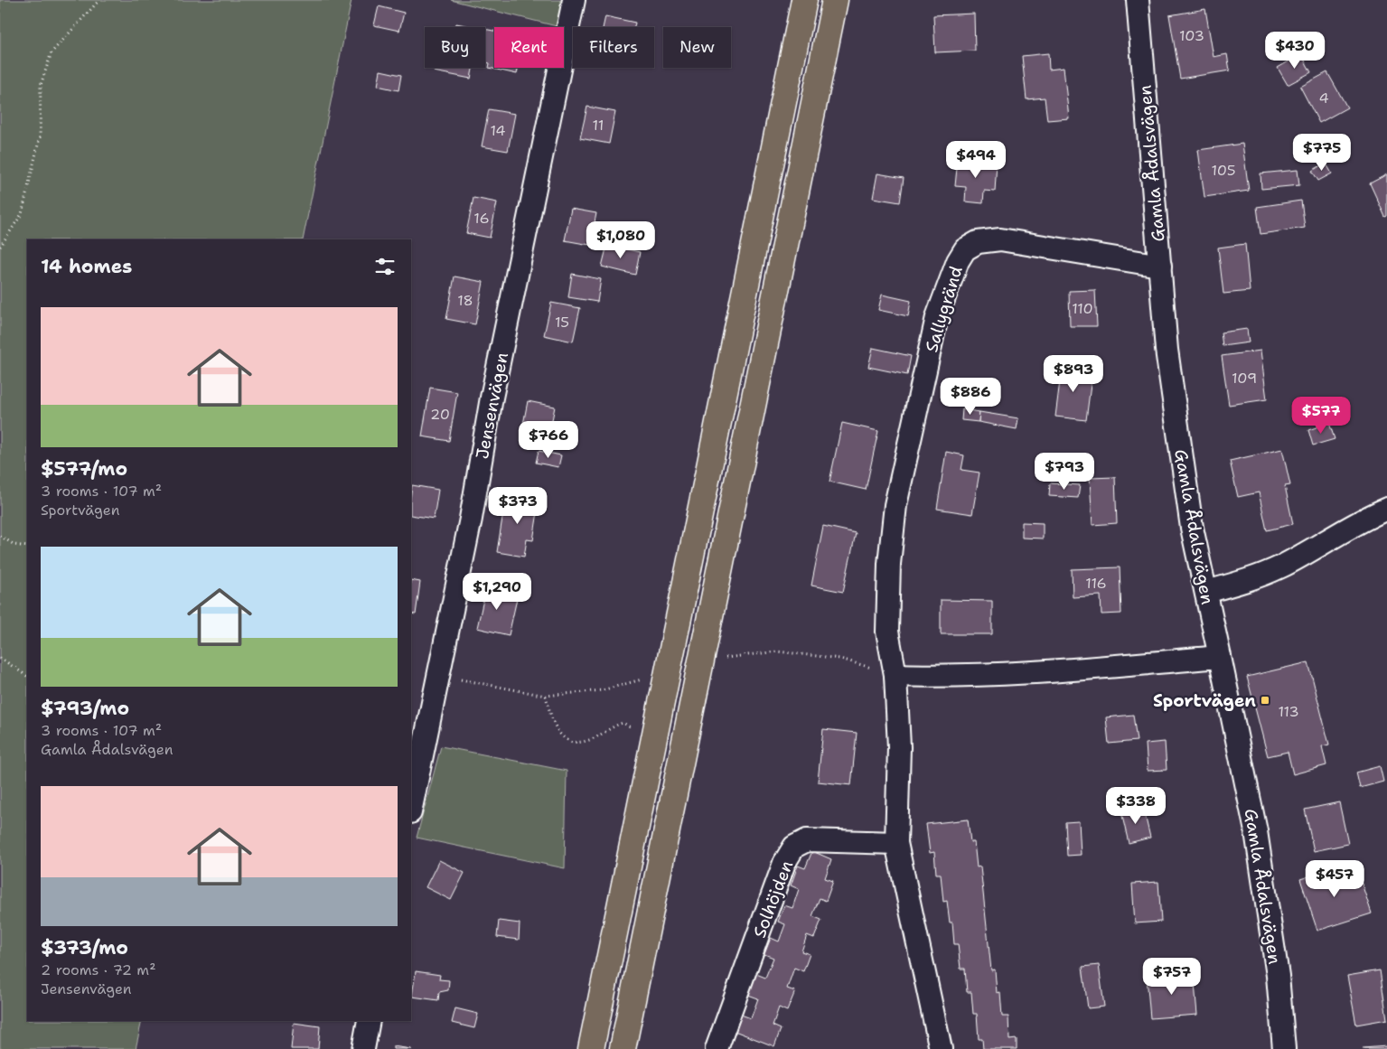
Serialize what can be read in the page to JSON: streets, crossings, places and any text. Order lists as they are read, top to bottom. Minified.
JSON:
{"streets":{"street":["Gamla Ådalsvägen","Sallygränd","Jensenvägen","Solhöjden"]},"crossings":[["Gamla Ådalsvägen","Sallygränd"]],"places":{"transit":["Sportvägen"]},"house_numbers":["103","4","11","14","105","16","18","110","15","109","20","116","113"],"page":{"chip":["Buy","Rent","Filters","New"],"price":["$430","$775","$494","$1,080","$893","$886","$577","$766","$793","$373","$1,290","$338","$457","$757"],"heading":"14 homes","list":[{"name":"$577/mo","note":"3 rooms · 107 m² · Sportvägen"},{"name":"$793/mo","note":"3 rooms · 107 m² · Gamla Ådalsvägen"},{"name":"$373/mo","note":"2 rooms · 72 m² · Jensenvägen"}]}}
